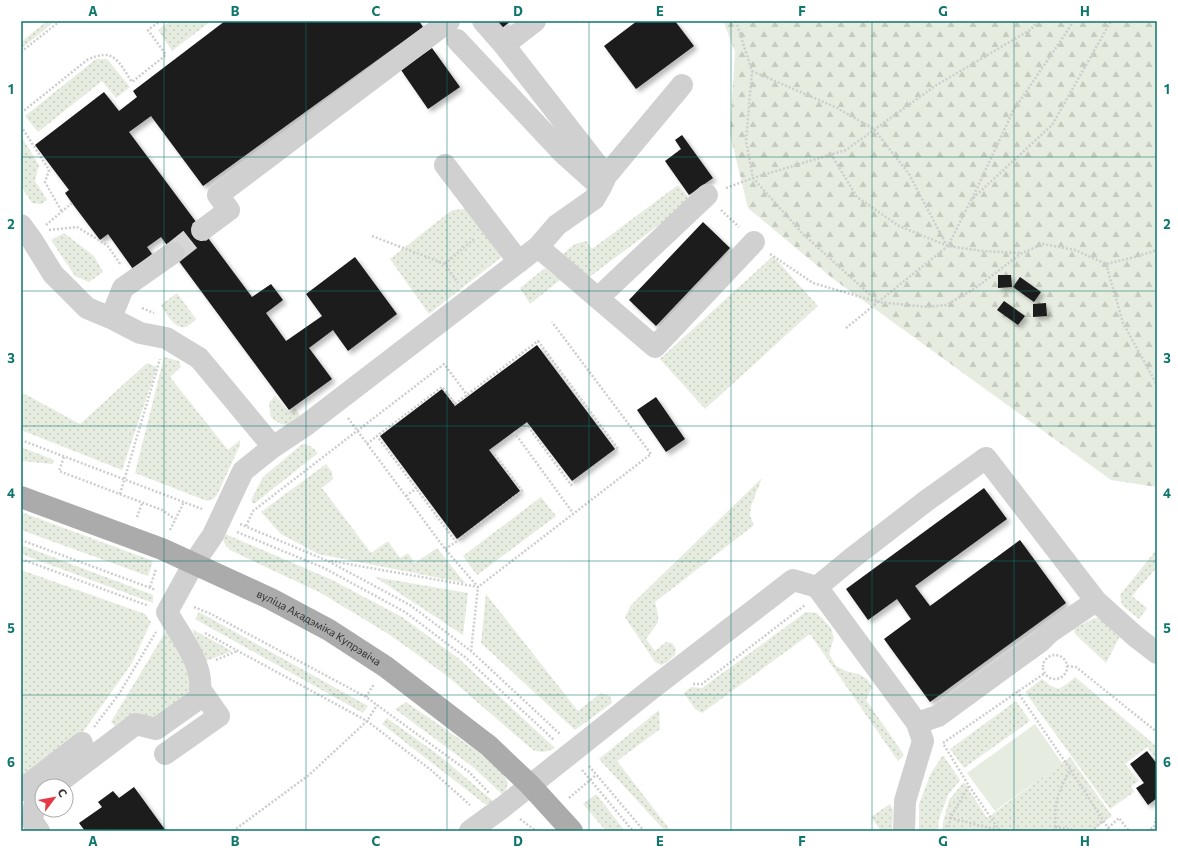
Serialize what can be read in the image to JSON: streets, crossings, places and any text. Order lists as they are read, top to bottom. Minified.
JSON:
{"streets":{"main road":["вуліца Акадэміка Купрэвіча"]},"north":"top right","grid":{"columns":["A","B","C","D","E","F","G","H"],"rows":["1","2","3","4","5","6"]}}
